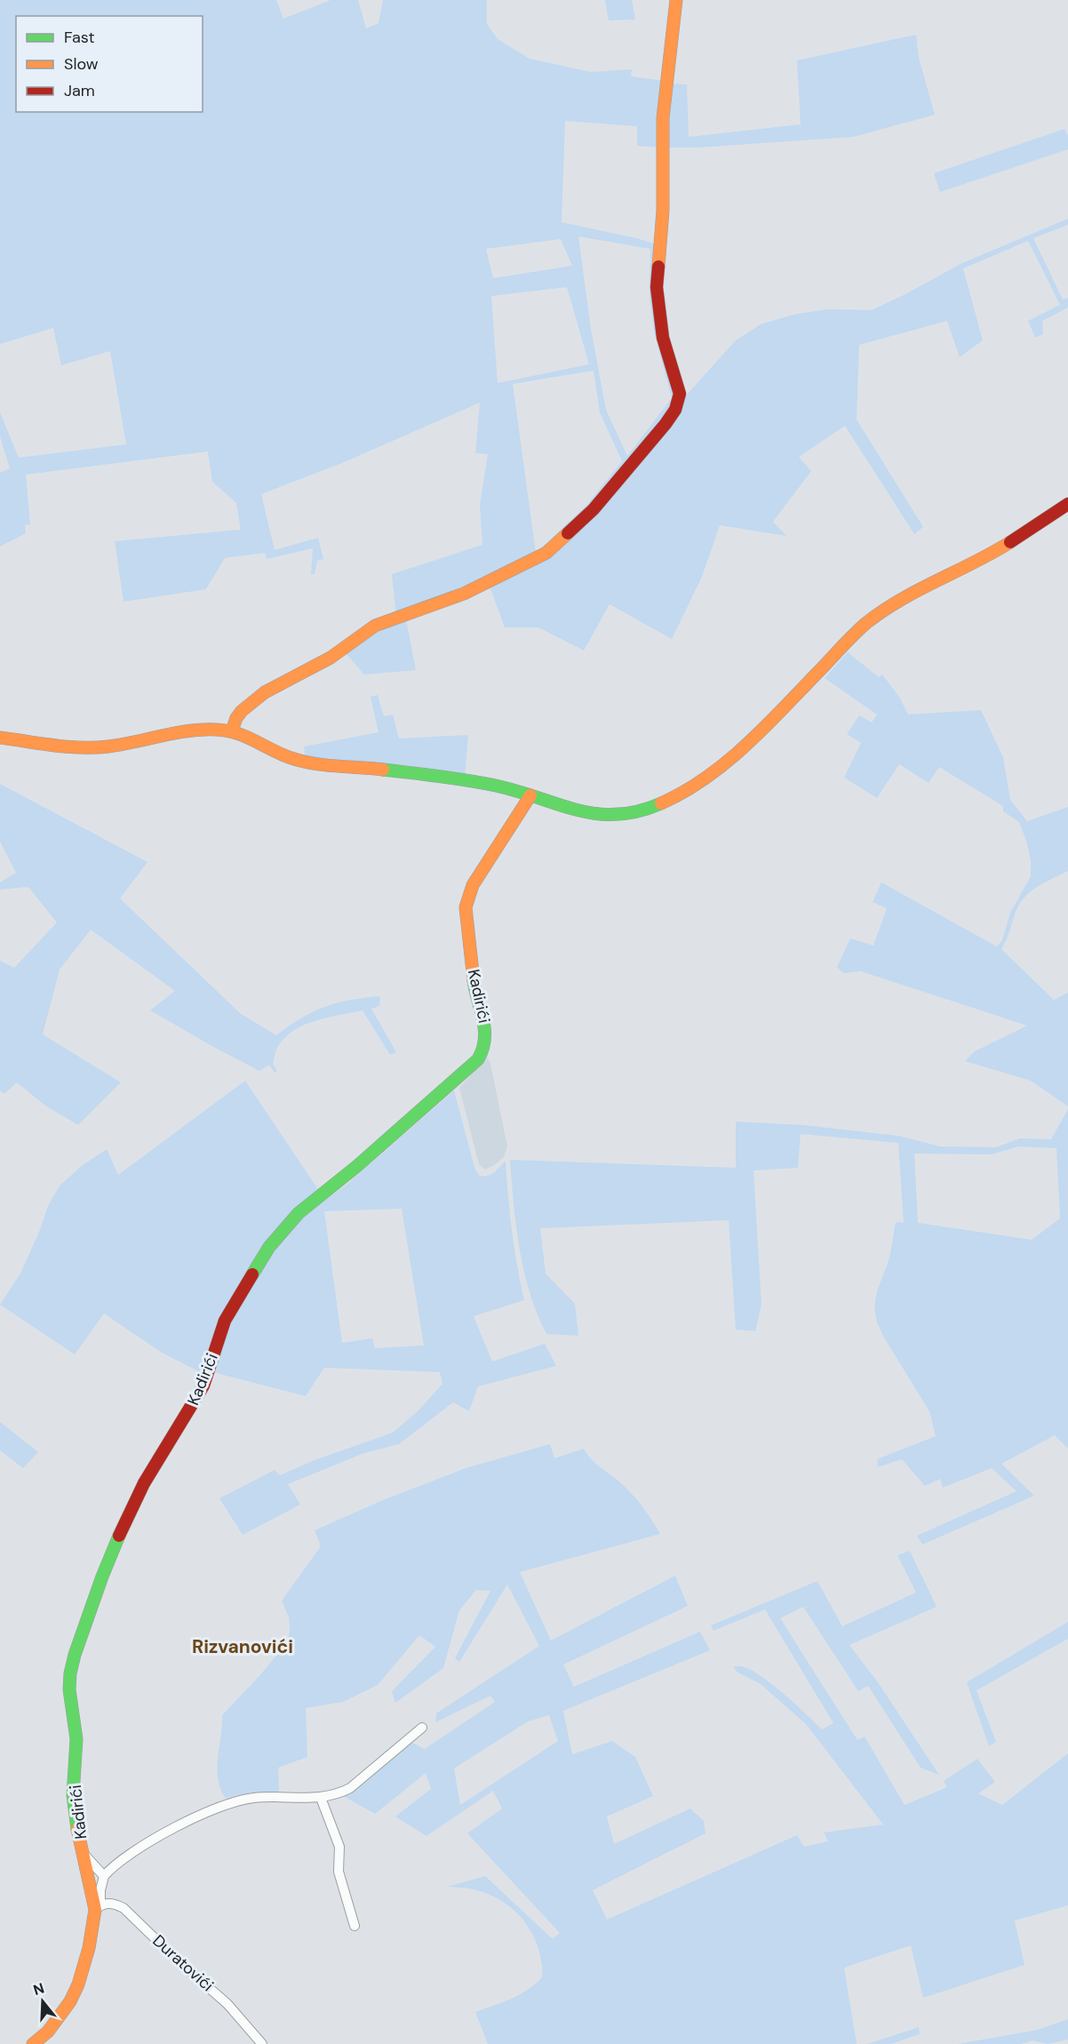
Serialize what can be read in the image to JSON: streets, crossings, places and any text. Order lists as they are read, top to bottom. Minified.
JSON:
{"streets":{"street":["Kadirići","Duratovići"]},"crossings":[["Kadirići","Duratovići"]],"districts":["Rizvanovići"],"legend":["Fast","Slow","Jam"],"north":"top"}
